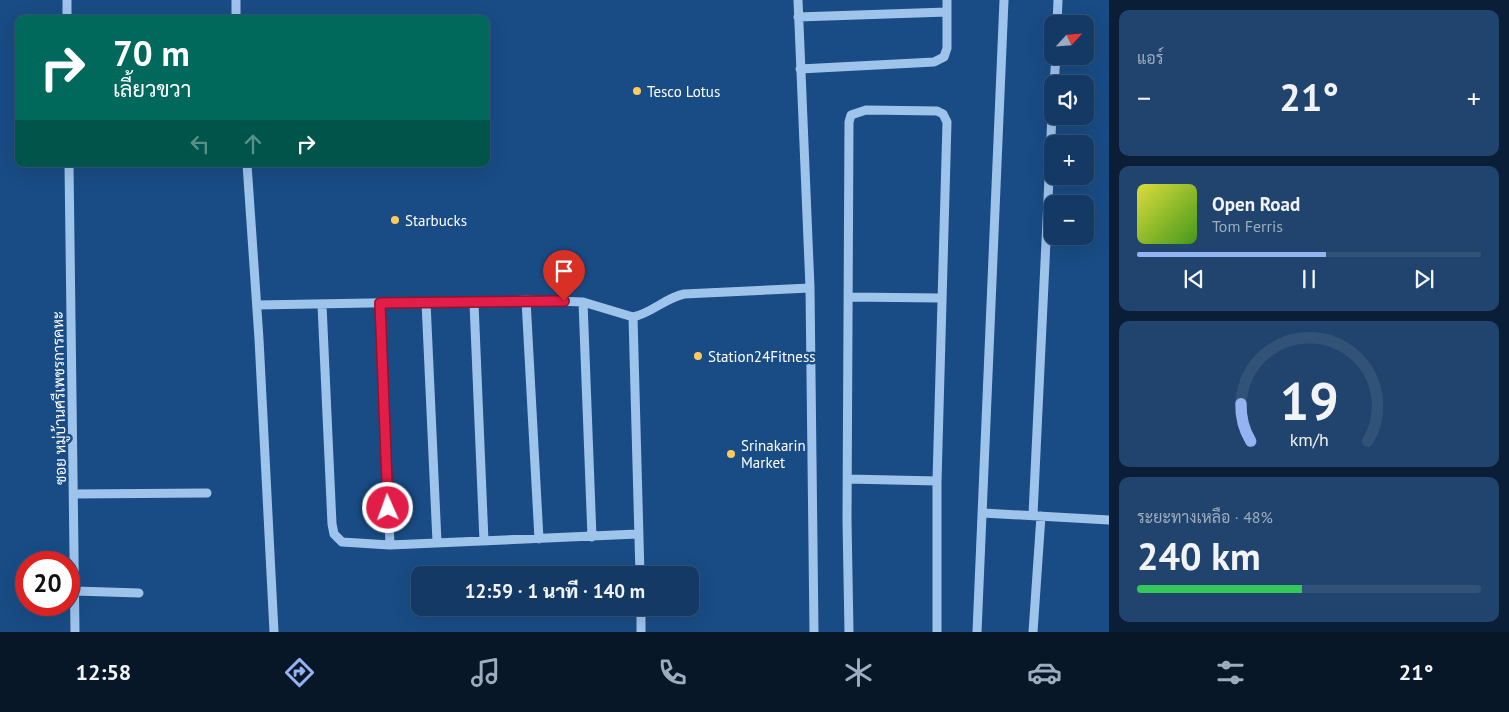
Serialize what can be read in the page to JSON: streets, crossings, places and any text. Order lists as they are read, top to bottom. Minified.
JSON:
{"streets":{"street":["ซอย หมู่บ้านศรีเพชรการคหะ"]},"places":["Tesco Lotus","Starbucks","Station24Fitness","Srinakarin Market"],"north":"top right","page":{"tile":["แอร์",["ระยะทางเหลือ · 48%","240 km"]],"map_buttons":["+","−"],"turn":["70 m","เลี้ยวขวา"],"heat":["−","21°","+"],"song":["Open Road","Tom Ferris"],"limit":"20","trip":"12:59 · 1 นาที · 140 m","tabs":["12:58","21°"],"gauge":["19","km/h"]}}
